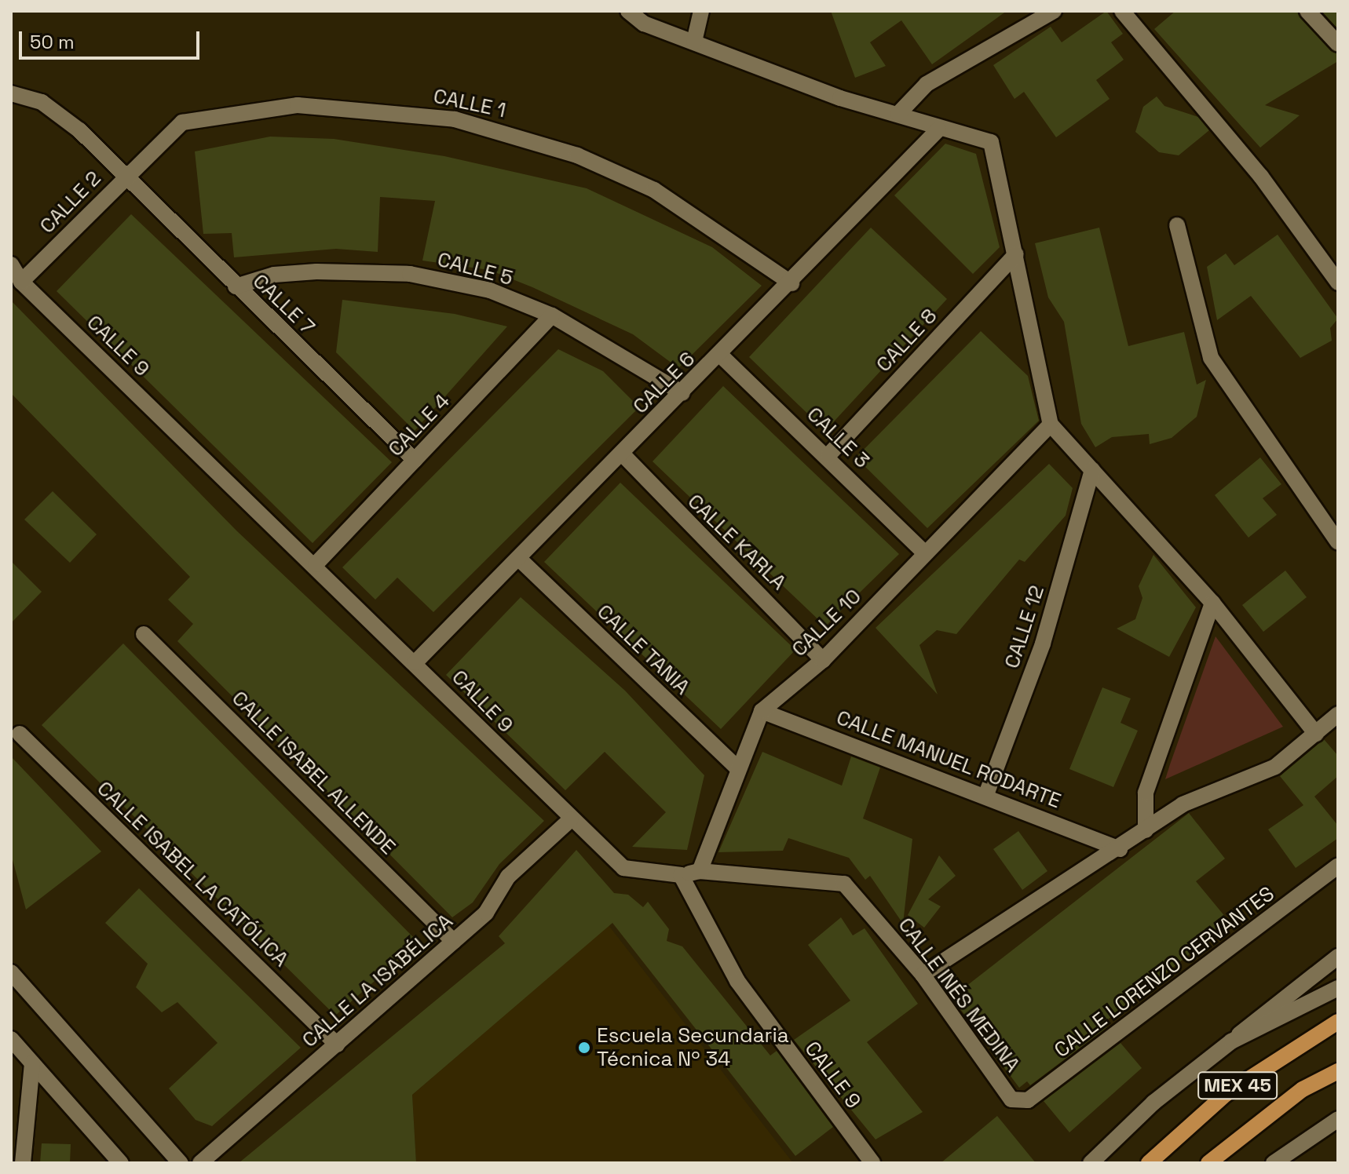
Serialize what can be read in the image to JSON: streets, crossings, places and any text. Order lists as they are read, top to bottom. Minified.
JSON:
{"streets":{"main road":["MEX 45"],"street":["CALLE 1","CALLE 2","CALLE 5","CALLE 7","CALLE 8","CALLE 9","CALLE 6","CALLE 4","CALLE 3","CALLE KARLA","CALLE 10","CALLE 12","CALLE TANIA","CALLE MANUEL RODARTE","CALLE ISABEL ALLENDE","CALLE ISABEL LA CATÓLICA","CALLE LORENZO CERVANTES","CALLE LA ISABÉLICA","CALLE INÉS MEDINA"]},"crossings":[["CALLE 1","CALLE 2"],["CALLE 1","CALLE 7"],["CALLE 1","CALLE 6"],["CALLE 2","CALLE 7"],["CALLE 2","CALLE 9"],["CALLE 5","CALLE 7"],["CALLE 5","CALLE 6"],["CALLE 5","CALLE 4"],["CALLE 7","CALLE 4"],["CALLE 8","CALLE 3"],["CALLE 9","CALLE 6"],["CALLE 9","CALLE 4"],["CALLE 9","CALLE LA ISABÉLICA"],["CALLE 6","CALLE 3"],["CALLE 6","CALLE KARLA"],["CALLE 6","CALLE TANIA"],["CALLE 3","CALLE 10"],["CALLE KARLA","CALLE 10"],["CALLE 10","CALLE TANIA"],["CALLE 10","CALLE MANUEL RODARTE"],["CALLE 10","CALLE INÉS MEDINA"],["CALLE 12","CALLE MANUEL RODARTE"],["CALLE ISABEL ALLENDE","CALLE LA ISABÉLICA"],["CALLE ISABEL LA CATÓLICA","CALLE LA ISABÉLICA"],["CALLE LORENZO CERVANTES","CALLE INÉS MEDINA"]],"places":["Escuela Secundaria Técnica Nº 34"],"scale_bar":"50 m"}
